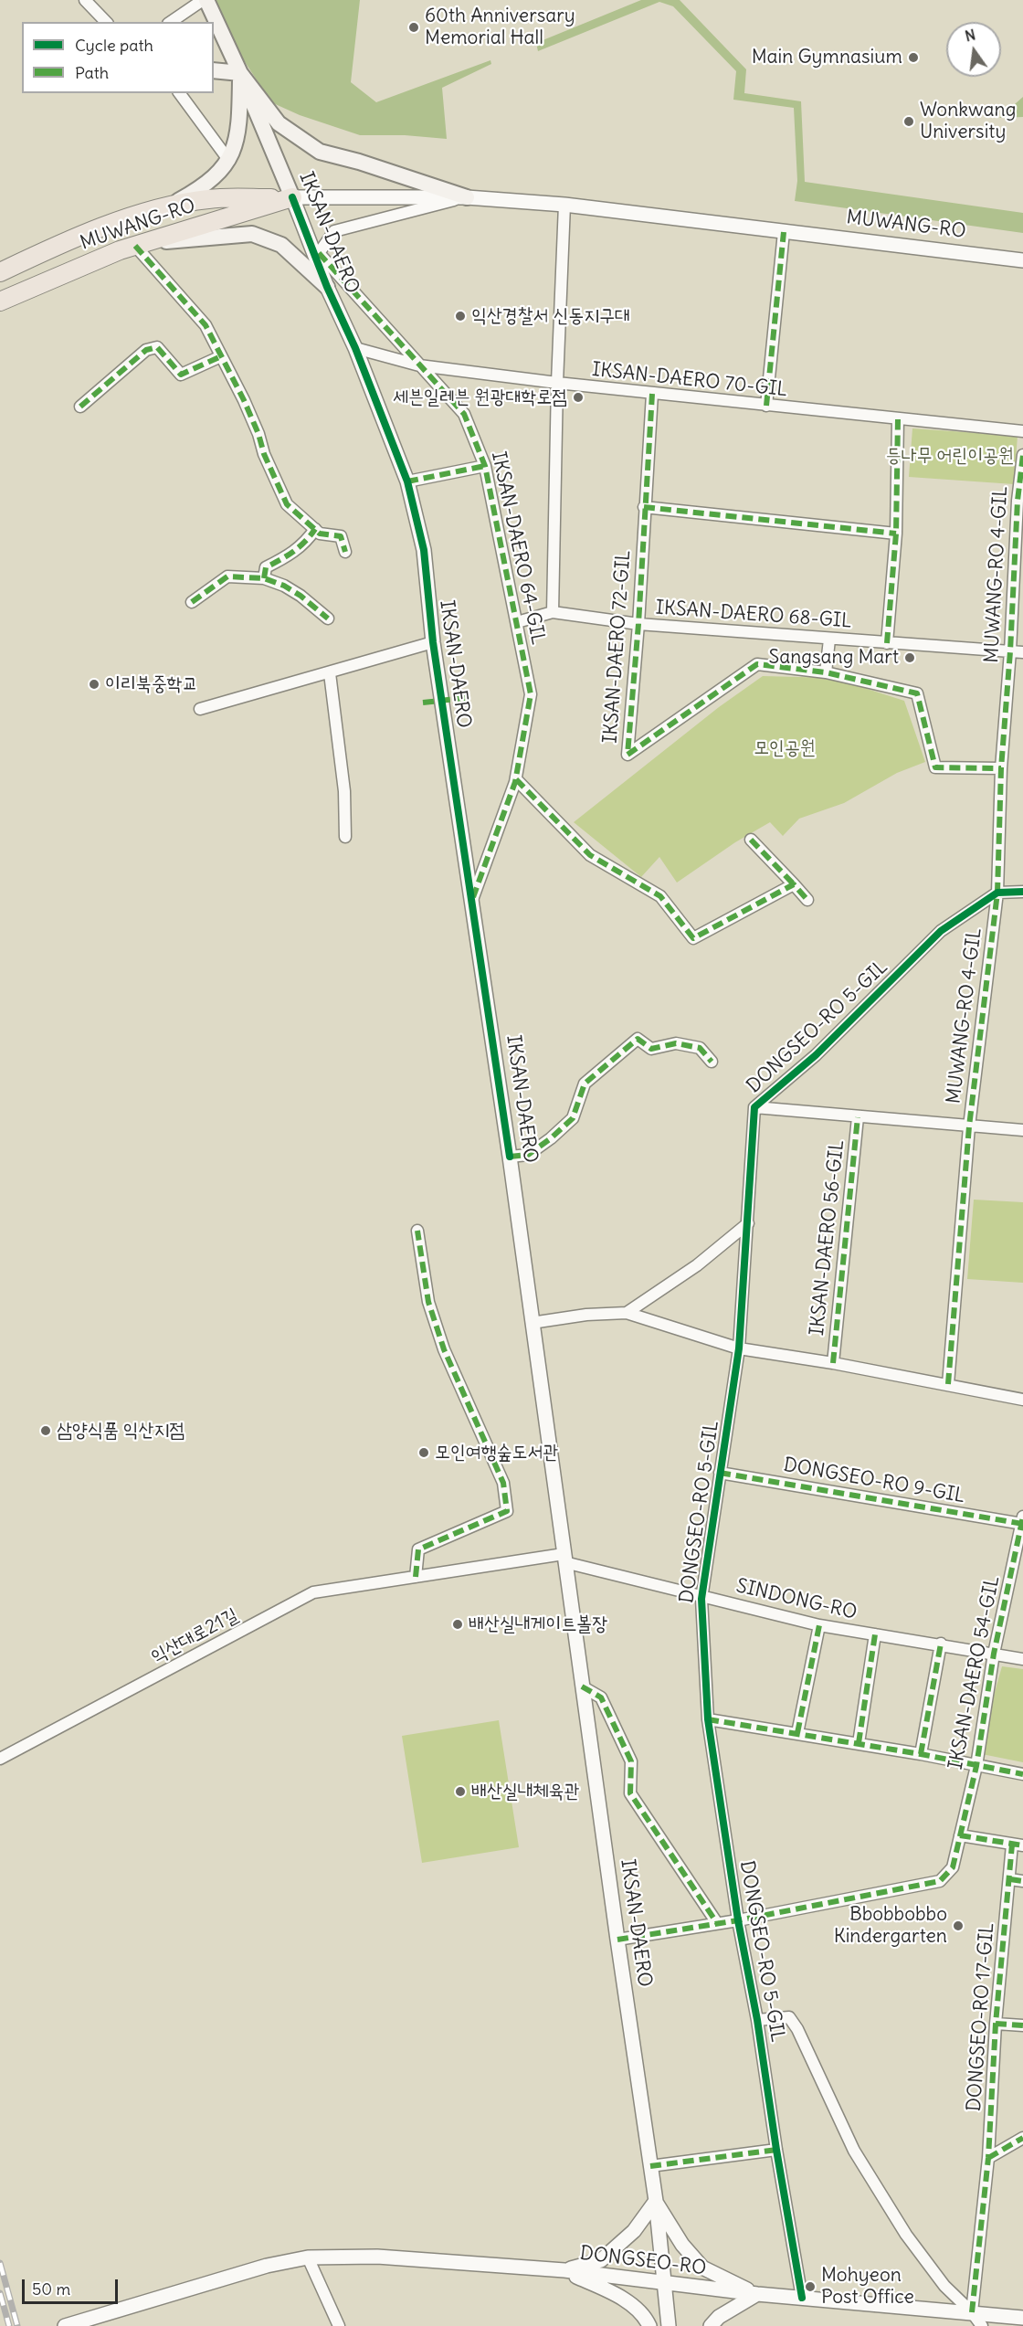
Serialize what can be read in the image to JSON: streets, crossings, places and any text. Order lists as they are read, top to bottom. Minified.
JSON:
{"streets":{"main road":["MUWANG-RO","IKSAN-DAERO"],"street":["IKSAN-DAERO 70-GIL","IKSAN-DAERO 64-GIL","MUWANG-RO 4-GIL","IKSAN-DAERO 68-GIL","IKSAN-DAERO 72-GIL","DONGSEO-RO 5-GIL","IKSAN-DAERO 56-GIL","DONGSEO-RO 9-GIL","SINDONG-RO","익산대로21길","IKSAN-DAERO 54-GIL","DONGSEO-RO 17-GIL","DONGSEO-RO"]},"crossings":[["MUWANG-RO","IKSAN-DAERO"],["MUWANG-RO","IKSAN-DAERO 64-GIL"],["IKSAN-DAERO","IKSAN-DAERO 70-GIL"],["IKSAN-DAERO","IKSAN-DAERO 64-GIL"],["IKSAN-DAERO","IKSAN-DAERO 56-GIL"],["IKSAN-DAERO","SINDONG-RO"],["IKSAN-DAERO","익산대로21길"],["IKSAN-DAERO","IKSAN-DAERO 54-GIL"],["IKSAN-DAERO","DONGSEO-RO"],["IKSAN-DAERO 70-GIL","IKSAN-DAERO 64-GIL"],["IKSAN-DAERO 70-GIL","IKSAN-DAERO 72-GIL"],["IKSAN-DAERO 64-GIL","IKSAN-DAERO 68-GIL"],["MUWANG-RO 4-GIL","IKSAN-DAERO 68-GIL"],["MUWANG-RO 4-GIL","IKSAN-DAERO 72-GIL"],["MUWANG-RO 4-GIL","DONGSEO-RO 5-GIL"],["MUWANG-RO 4-GIL","IKSAN-DAERO 56-GIL"],["IKSAN-DAERO 68-GIL","IKSAN-DAERO 72-GIL"],["DONGSEO-RO 5-GIL","IKSAN-DAERO 56-GIL"],["DONGSEO-RO 5-GIL","DONGSEO-RO 9-GIL"],["DONGSEO-RO 5-GIL","SINDONG-RO"],["DONGSEO-RO 5-GIL","IKSAN-DAERO 54-GIL"],["DONGSEO-RO 5-GIL","DONGSEO-RO"],["DONGSEO-RO 9-GIL","IKSAN-DAERO 54-GIL"],["SINDONG-RO","익산대로21길"],["SINDONG-RO","IKSAN-DAERO 54-GIL"],["DONGSEO-RO 17-GIL","DONGSEO-RO"]],"parks":["등나무 어린이공원","모인공원"],"places":["60th Anniversary Memorial Hall","Main Gymnasium","Wonkwang University","익산경찰서 신동지구대","세븐일레븐 원광대학로점","Sangsang Mart","이리북중학교","삼양식품 익산지점","모인여행숲도서관","배산실내게이트볼장","배산실내체육관","Bbobbobbo Kindergarten","Mohyeon Post Office"],"legend":["Cycle path","Path"],"scale_bar":"50 m","north":"top"}
